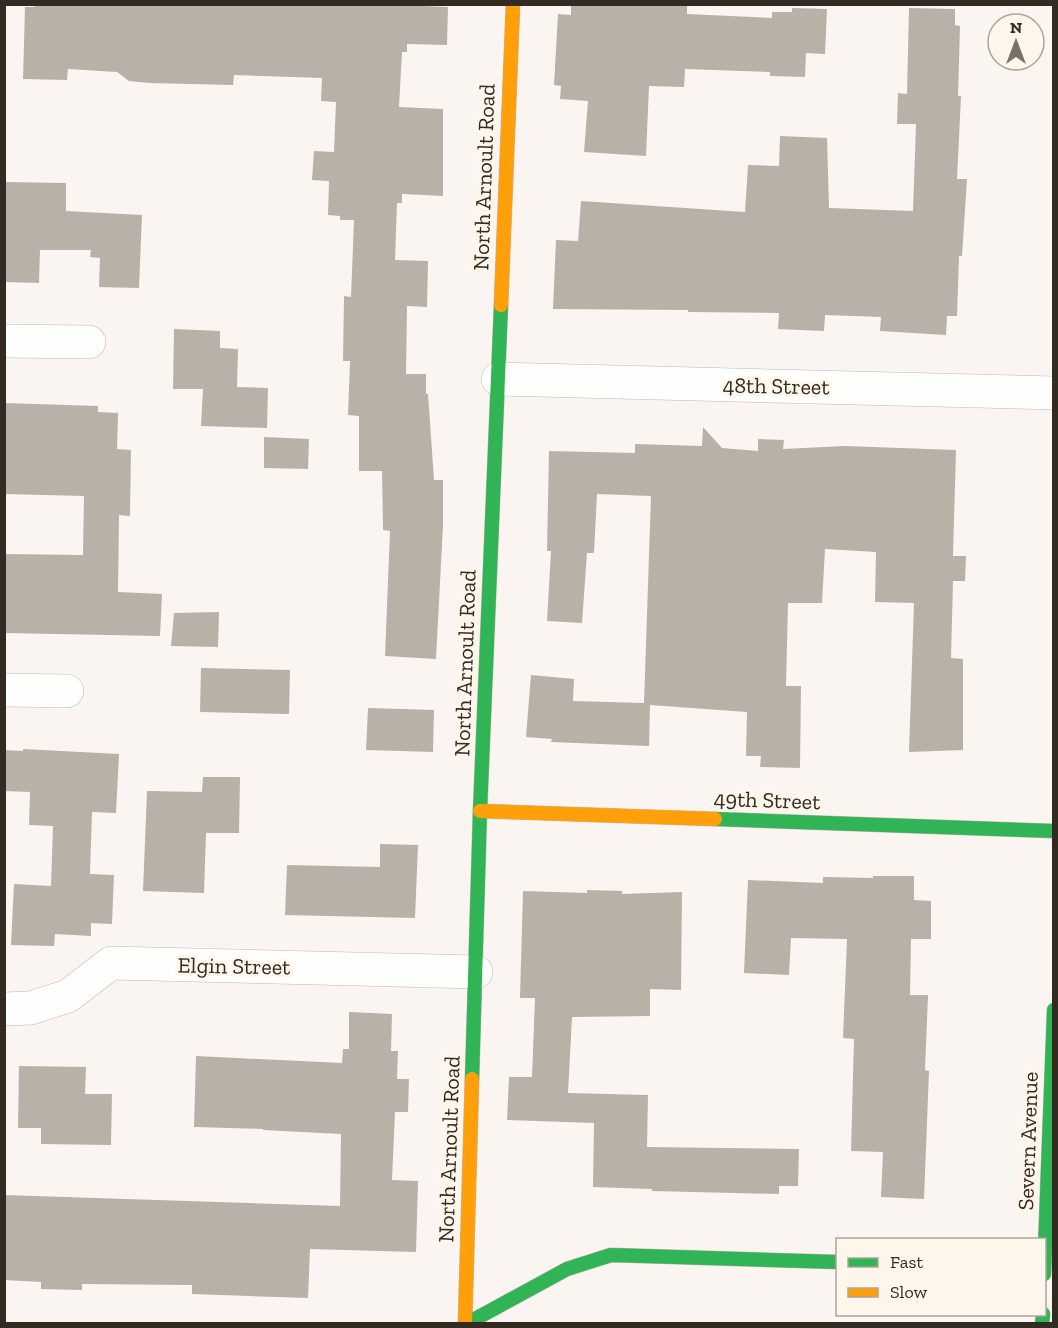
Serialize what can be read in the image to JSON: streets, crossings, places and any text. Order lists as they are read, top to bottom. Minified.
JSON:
{"streets":{"street":["North Arnoult Road","48th Street","49th Street","Elgin Street","Severn Avenue"]},"crossings":[["North Arnoult Road","48th Street"],["North Arnoult Road","49th Street"],["North Arnoult Road","Elgin Street"]],"legend":["Fast","Slow"],"north":"top"}
